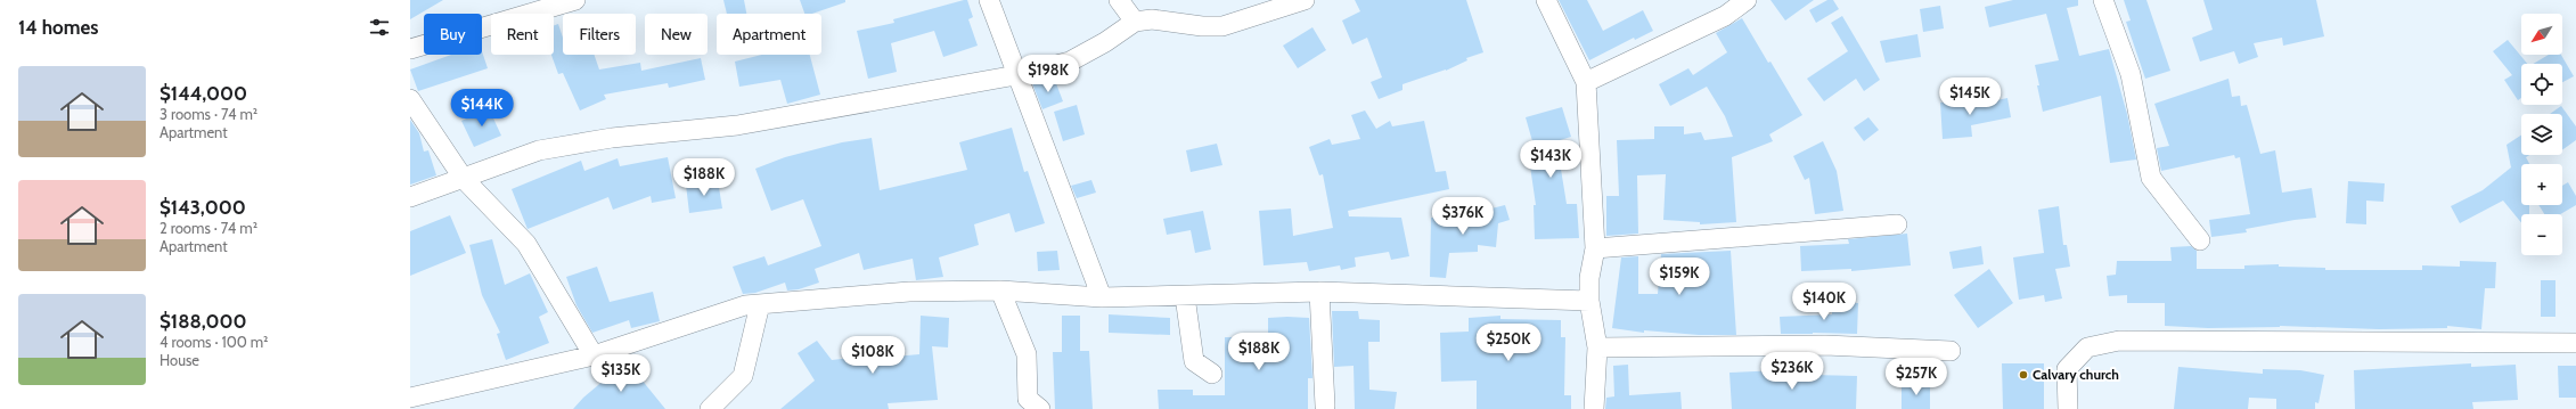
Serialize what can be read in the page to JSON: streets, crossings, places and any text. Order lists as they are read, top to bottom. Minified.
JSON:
{"places":["Calvary church"],"north":"bottom left","page":{"heading":"14 homes","map_buttons":["+","−"],"chip":["Buy","Rent","Filters","New","Apartment"],"list":[{"name":"$144,000","note":"3 rooms · 74 m² · Apartment"},{"name":"$143,000","note":"2 rooms · 74 m² · Apartment"},{"name":"$188,000","note":"4 rooms · 100 m² · House"}],"price":["$198K","$145K","$144K","$143K","$188K","$376K","$159K","$140K","$250K","$188K","$108K","$236K","$135K","$257K"]}}
